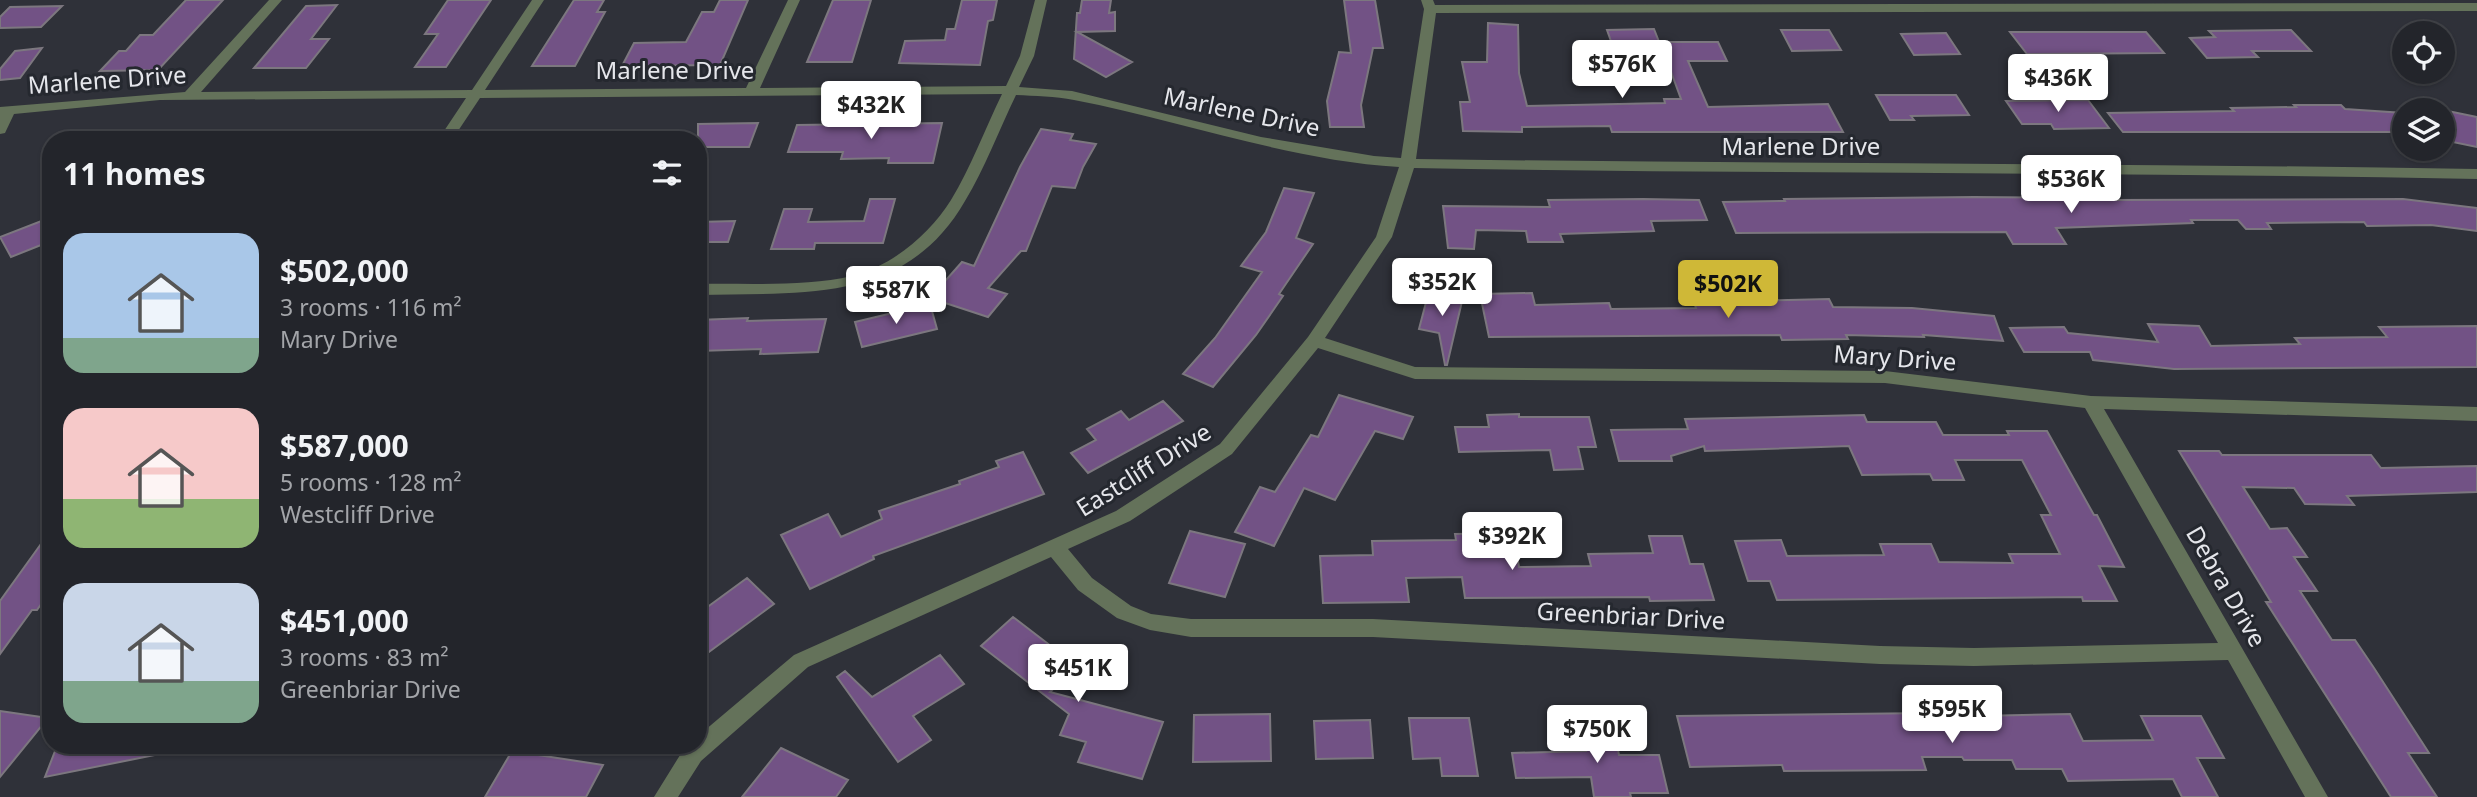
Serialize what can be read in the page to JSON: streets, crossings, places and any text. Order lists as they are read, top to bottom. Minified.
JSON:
{"streets":{"street":["Marlene Drive","Mary Drive","Eastcliff Drive","Debra Drive","Greenbriar Drive"]},"crossings":[["Marlene Drive","Eastcliff Drive"],["Mary Drive","Eastcliff Drive"],["Mary Drive","Debra Drive"],["Eastcliff Drive","Greenbriar Drive"],["Debra Drive","Greenbriar Drive"]],"page":{"price":["$576K","$436K","$432K","$536K","$352K","$502K","$587K","$392K","$451K","$595K","$750K"],"heading":"11 homes","list":[{"name":"$502,000","note":"3 rooms · 116 m² · Mary Drive"},{"name":"$587,000","note":"5 rooms · 128 m² · Westcliff Drive"},{"name":"$451,000","note":"3 rooms · 83 m² · Greenbriar Drive"}]}}
